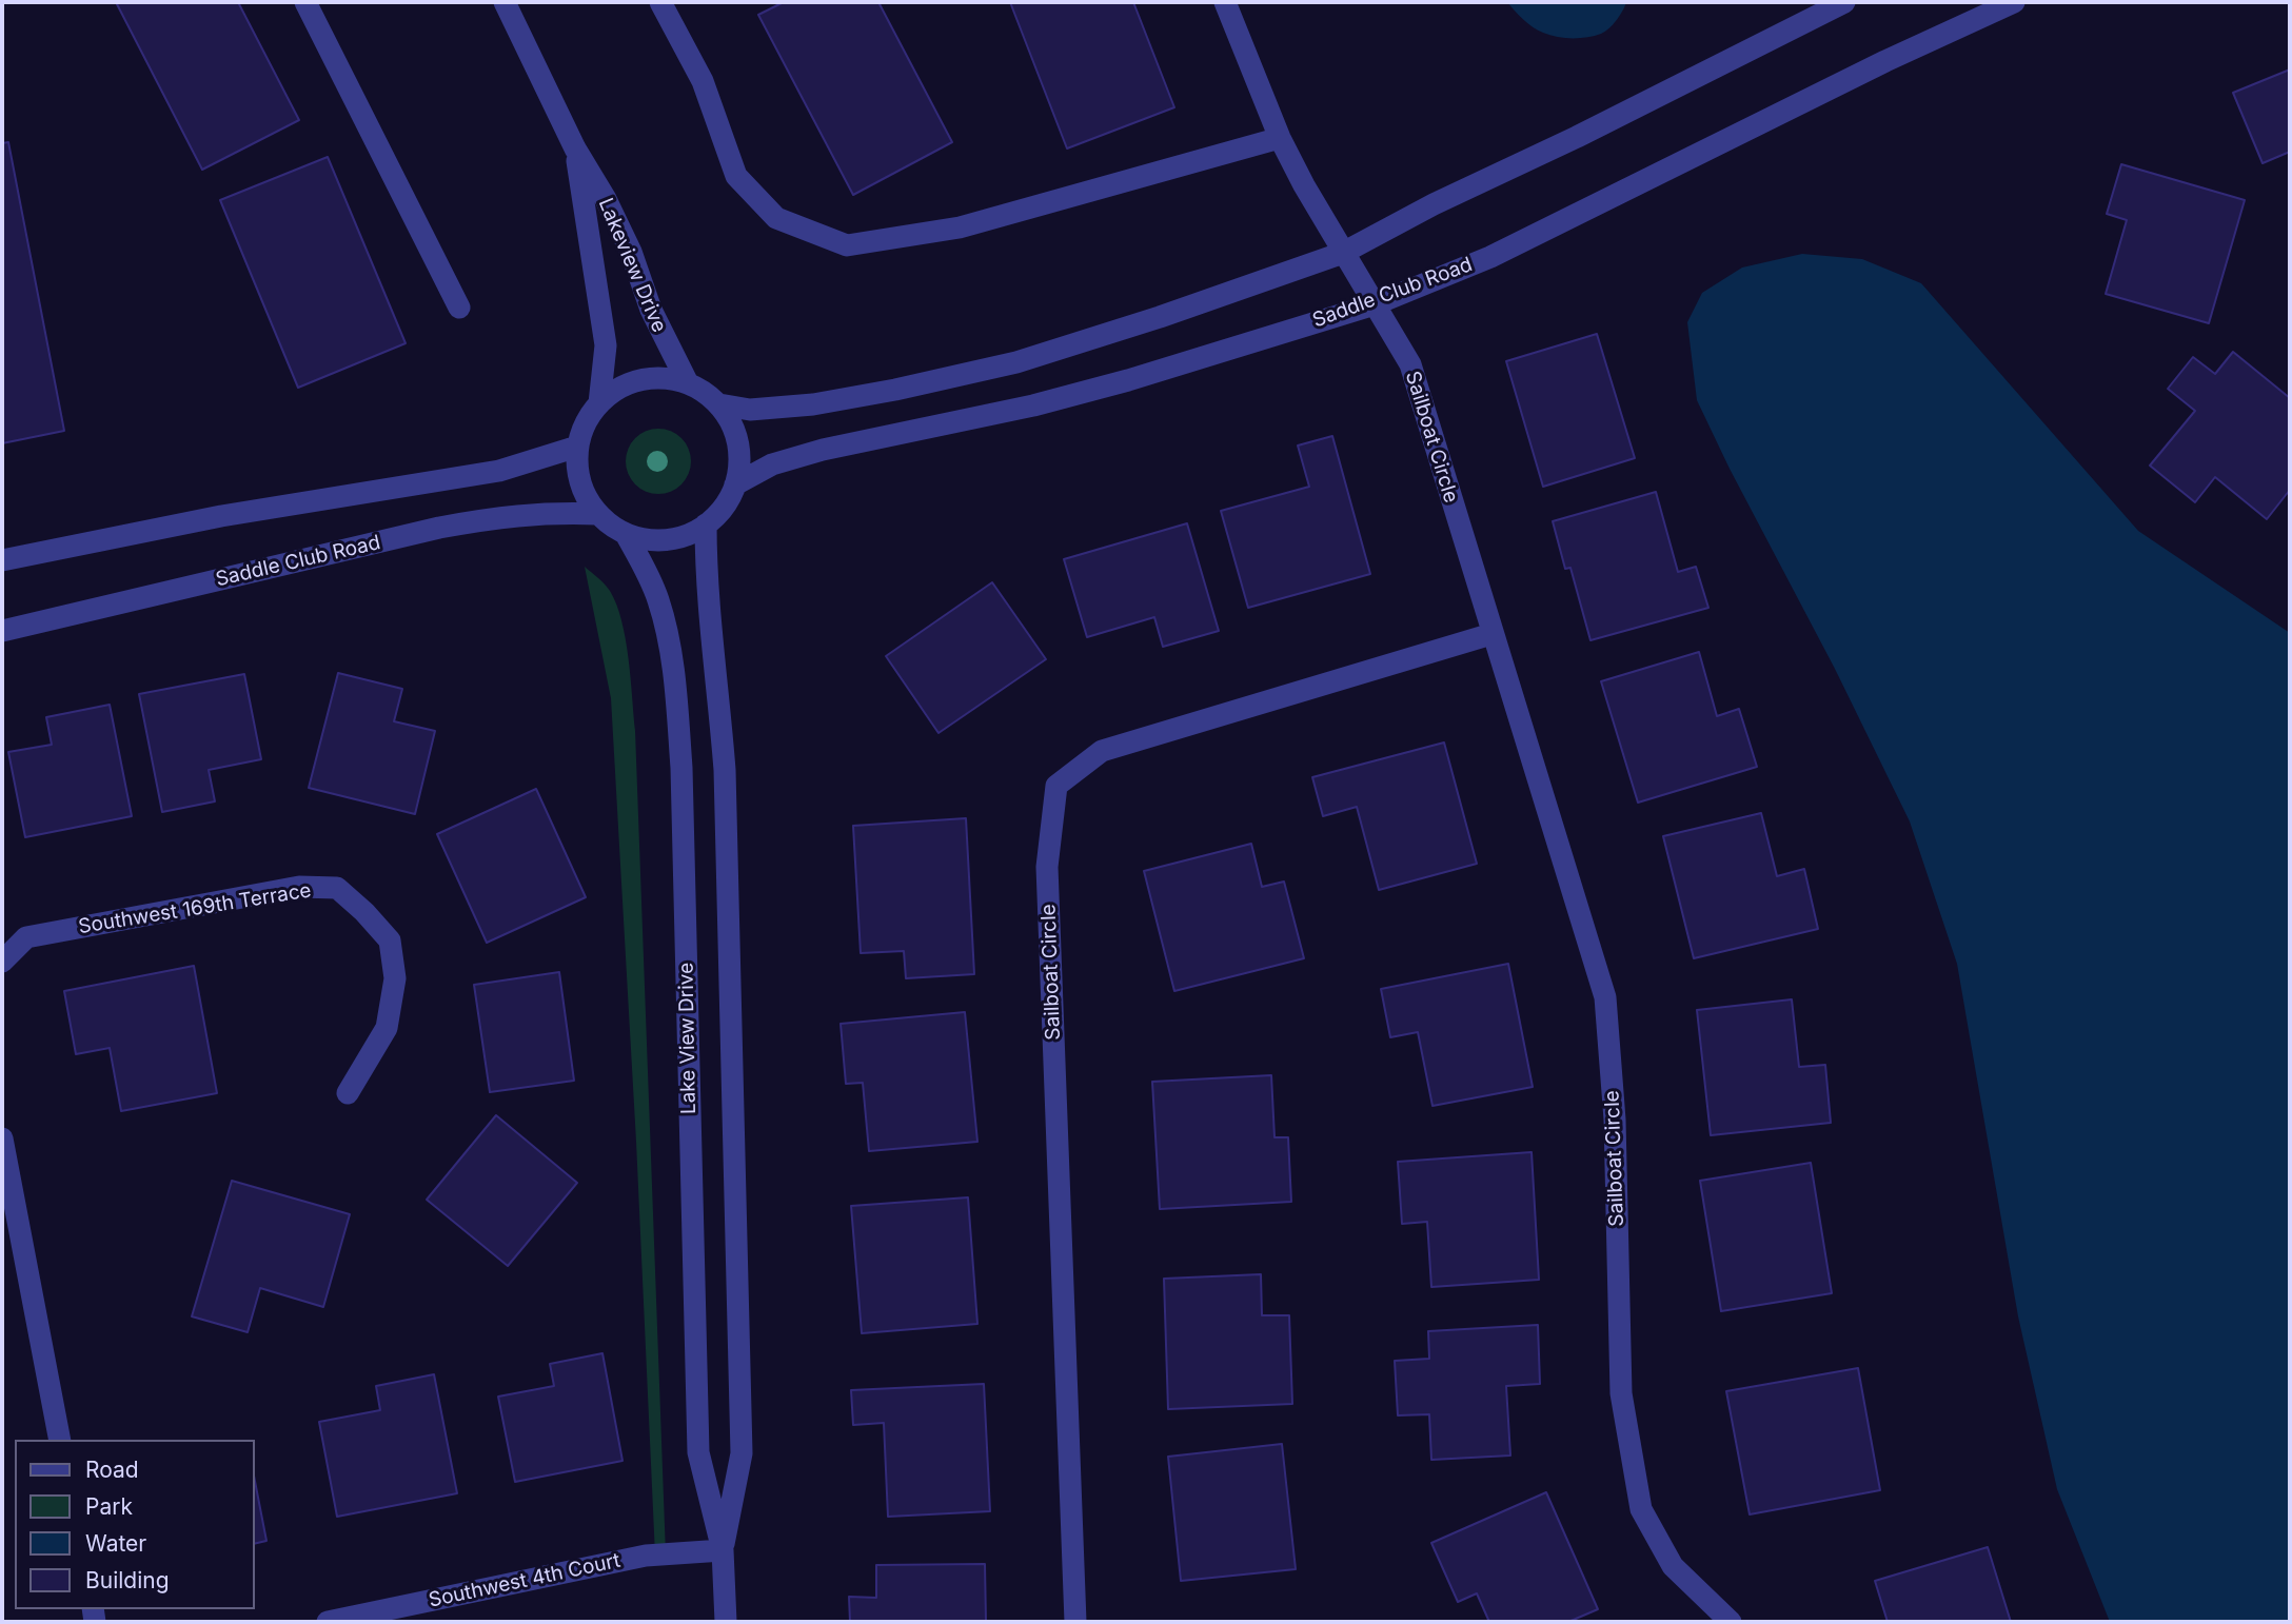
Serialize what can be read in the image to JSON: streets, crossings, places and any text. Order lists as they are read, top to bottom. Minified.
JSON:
{"streets":{"street":["Lakeview Drive","Saddle Club Road","Sailboat Circle","Southwest 169th Terrace","Lake View Drive","Southwest 4th Court"]},"crossings":[["Lakeview Drive","Saddle Club Road"],["Lakeview Drive","Lake View Drive"],["Saddle Club Road","Sailboat Circle"],["Saddle Club Road","Lake View Drive"],["Lake View Drive","Southwest 4th Court"]],"legend":["Road","Park","Water","Building"]}
